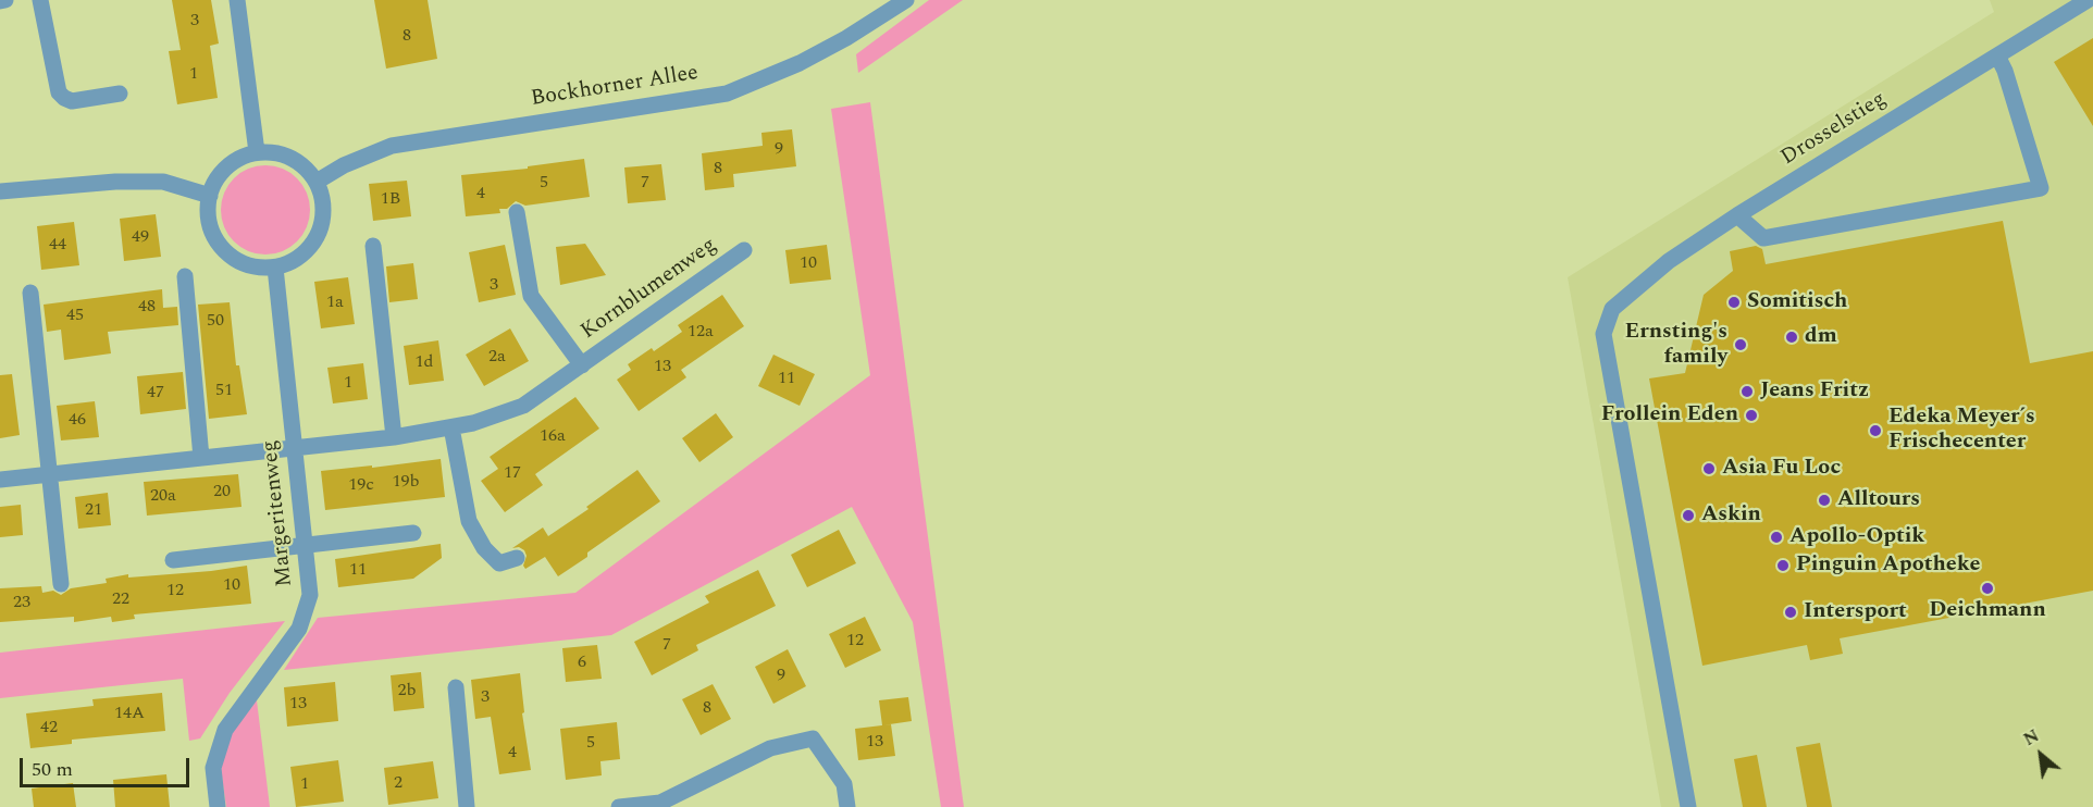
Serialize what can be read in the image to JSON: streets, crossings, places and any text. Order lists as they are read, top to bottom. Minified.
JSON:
{"streets":{"street":["Bockhorner Allee","Drosselstieg","Kornblumenweg","Margeritenweg"]},"crossings":[["Bockhorner Allee","Margeritenweg"],["Kornblumenweg","Margeritenweg"]],"places":["Somitisch","dm","Ernsting's family","Jeans Fritz","Frollein Eden","Edeka Meyer´s Frischecenter","Asia Fu Loc","Alltours","Askin","Apollo-Optik","Pinguin Apotheke","Deichmann","Intersport"],"house_numbers":["3","8","1","9","8","5","7","4","1B","49","44","10","3","1a","48","45","50","12a","2a","1d","13","11","1","51","47","46","16a","17","19b","19c","20","20a","21","11","10","12","22","23","12","7","6","9","2b","3","13","8","14A","42","13","5","4","2","1"],"scale_bar":"50 m","north":"top left"}
